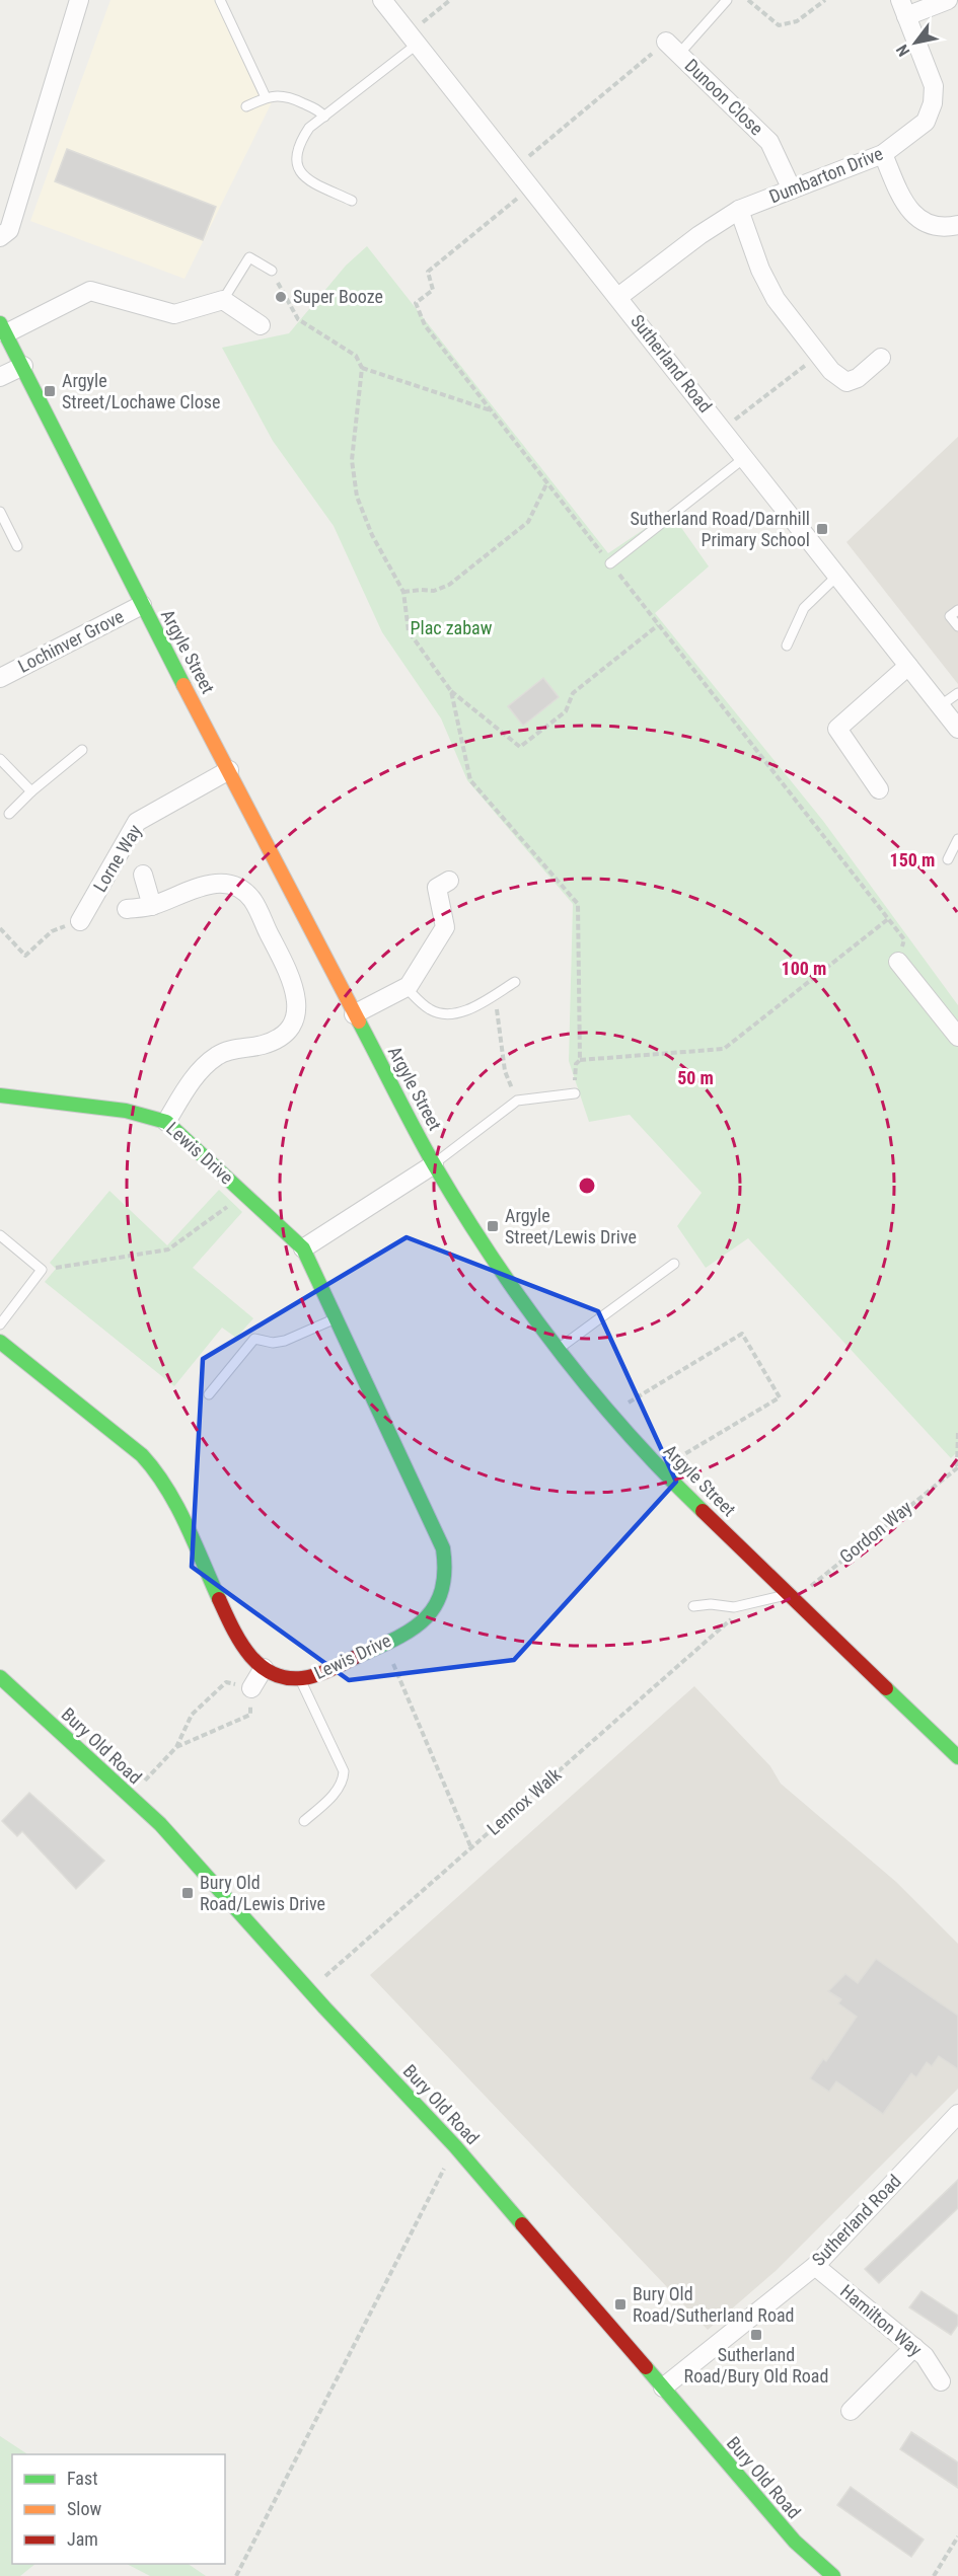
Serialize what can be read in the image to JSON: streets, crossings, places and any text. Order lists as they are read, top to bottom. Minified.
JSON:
{"streets":{"street":["Dunoon Close","Dumbarton Drive","Sutherland Road","Lochinver Grove","Argyle Street","Lorne Way","Lewis Drive","Bury Old Road","Hamilton Way"],"path":["Gordon Way","Lennox Walk"]},"crossings":[["Dunoon Close","Dumbarton Drive"],["Dumbarton Drive","Sutherland Road"],["Sutherland Road","Bury Old Road"],["Sutherland Road","Hamilton Way"],["Lochinver Grove","Argyle Street"],["Argyle Street","Lorne Way"],["Argyle Street","Gordon Way"]],"parks":["Plac zabaw"],"places":{"other":["Super Booze"],"transit":["Argyle Street/Lochawe Close","Sutherland Road/Darnhill Primary School","Argyle Street/Lewis Drive","Bury Old Road/Lewis Drive","Bury Old Road/Sutherland Road","Sutherland Road/Bury Old Road"]},"legend":["Fast","Slow","Jam"],"north":"bottom left","rings":["150 m","100 m","50 m"]}
